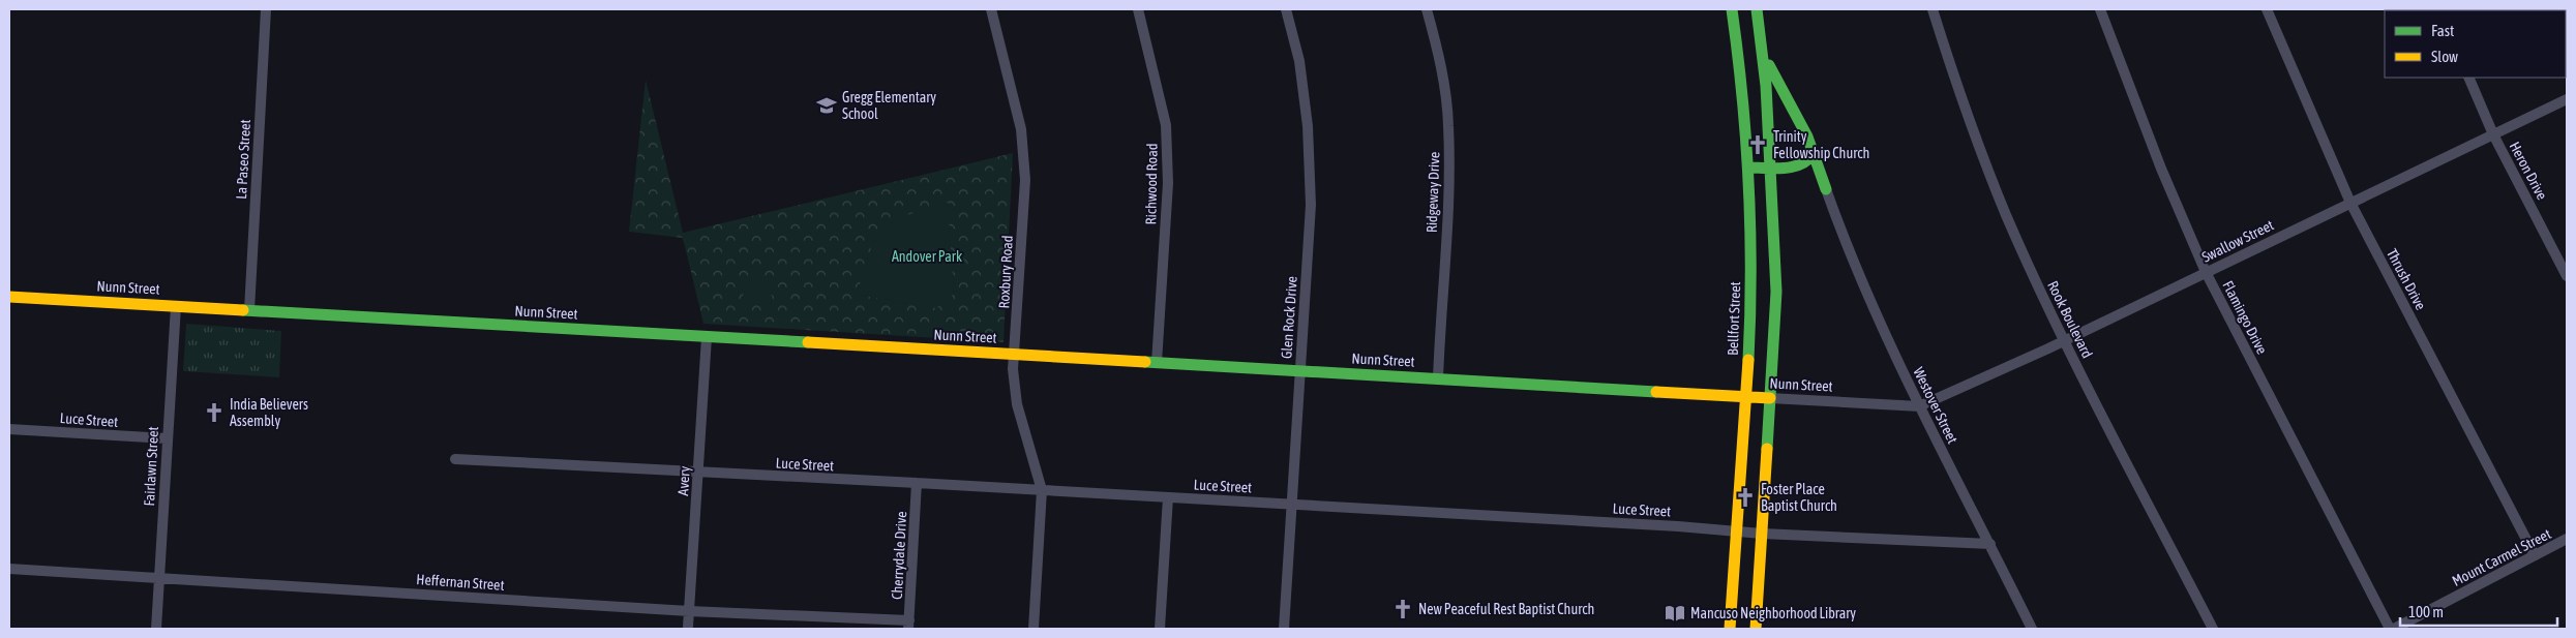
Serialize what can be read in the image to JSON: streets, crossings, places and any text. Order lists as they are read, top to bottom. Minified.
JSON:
{"streets":{"street":["La Paseo Street","Heron Drive","Richwood Road","Ridgeway Drive","Swallow Street","Roxbury Road","Thrush Drive","Nunn Street","Glen Rock Drive","Flamingo Drive","Bellfort Street","Rook Boulevard","Westover Street","Luce Street","Fairlawn Street","Avery","Cherrydale Drive","Mount Carmel Street","Heffernan Street"]},"crossings":[["La Paseo Street","Nunn Street"],["Heron Drive","Swallow Street"],["Richwood Road","Nunn Street"],["Ridgeway Drive","Nunn Street"],["Swallow Street","Thrush Drive"],["Swallow Street","Nunn Street"],["Swallow Street","Flamingo Drive"],["Swallow Street","Rook Boulevard"],["Swallow Street","Westover Street"],["Roxbury Road","Nunn Street"],["Roxbury Road","Luce Street"],["Thrush Drive","Mount Carmel Street"],["Nunn Street","Glen Rock Drive"],["Nunn Street","Bellfort Street"],["Nunn Street","Westover Street"],["Nunn Street","Fairlawn Street"],["Nunn Street","Avery"],["Glen Rock Drive","Luce Street"],["Bellfort Street","Luce Street"],["Westover Street","Luce Street"],["Luce Street","Fairlawn Street"],["Luce Street","Avery"],["Luce Street","Cherrydale Drive"],["Fairlawn Street","Heffernan Street"],["Avery","Heffernan Street"],["Cherrydale Drive","Heffernan Street"]],"parks":["Andover Park"],"places":{"school or university":["Gregg Elementary School"],"church":["Trinity Fellowship Church","India Believers Assembly","Foster Place Baptist Church","New Peaceful Rest Baptist Church"],"library":["Mancuso Neighborhood Library"]},"legend":["Fast","Slow"],"scale_bar":"100 m"}
